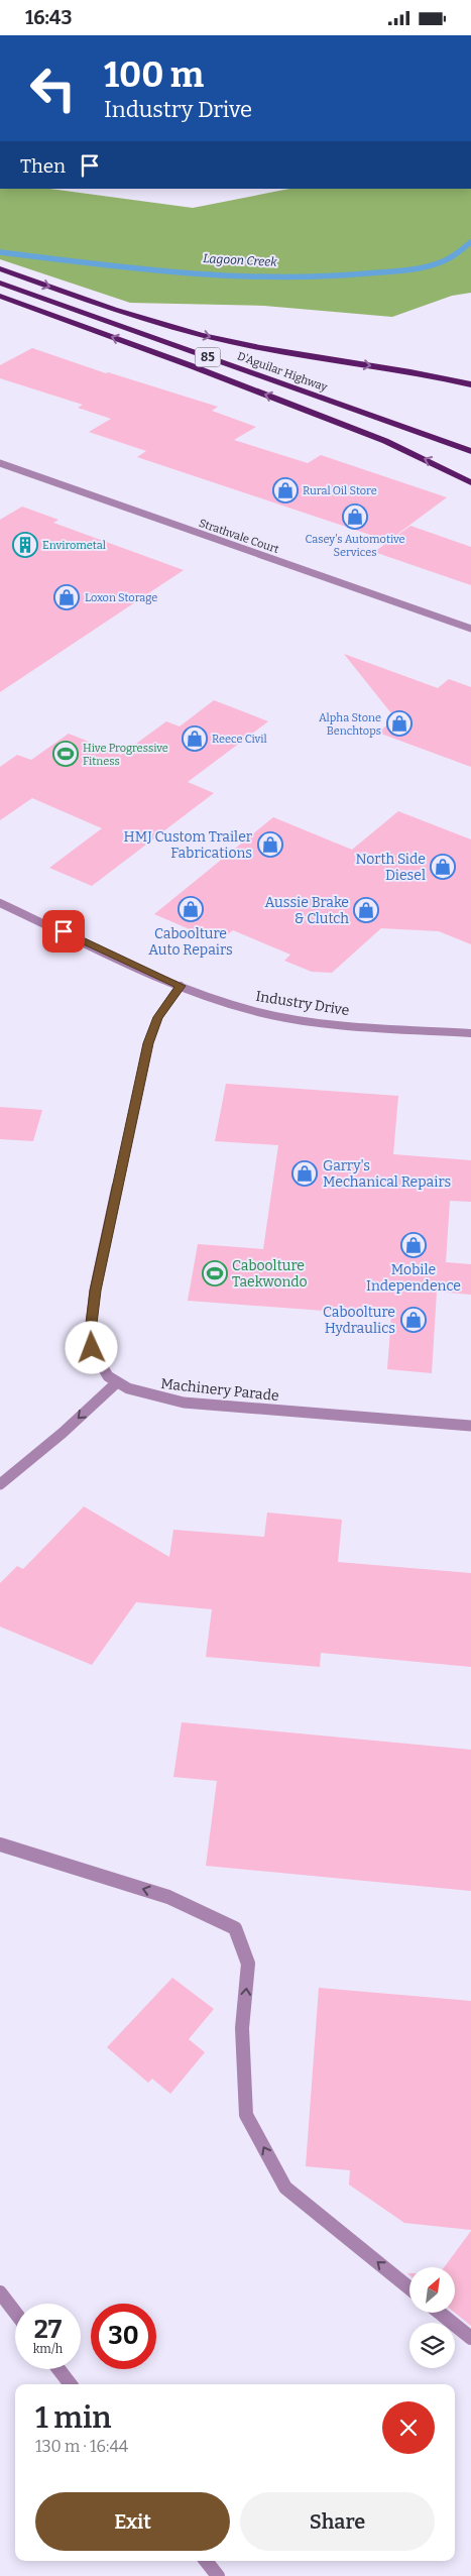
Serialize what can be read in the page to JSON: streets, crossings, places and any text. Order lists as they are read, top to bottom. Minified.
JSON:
{"streets":{"highway":["85","D'Aguilar Highway"],"street":["Strathvale Court","Industry Drive","Machinery Parade"]},"crossings":[["Industry Drive","Machinery Parade"]],"water":["Lagoon Creek"],"places":{"shop":["Rural Oil Store","Casey's Automotive Services","Loxon Storage","Alpha Stone Benchtops","Reece Civil","HMJ Custom Trailer Fabrications","North Side Diesel","Caboolture Auto Repairs","Aussie Brake & Clutch","Garry's Mechanical Repairs","Mobile Independence","Caboolture Hydraulics"],"building":["Envirometal"],"sports":["Hive Progressive Fitness","Caboolture Taekwondo"]},"north":"top right","page":{"status":"16:43","turn":["100 m","Industry Drive"],"then":"Then","speed":"27 km/h","limit":"30","heading":["1 min","130 m · 16:44"],"buttons":["Exit","Share"]}}
